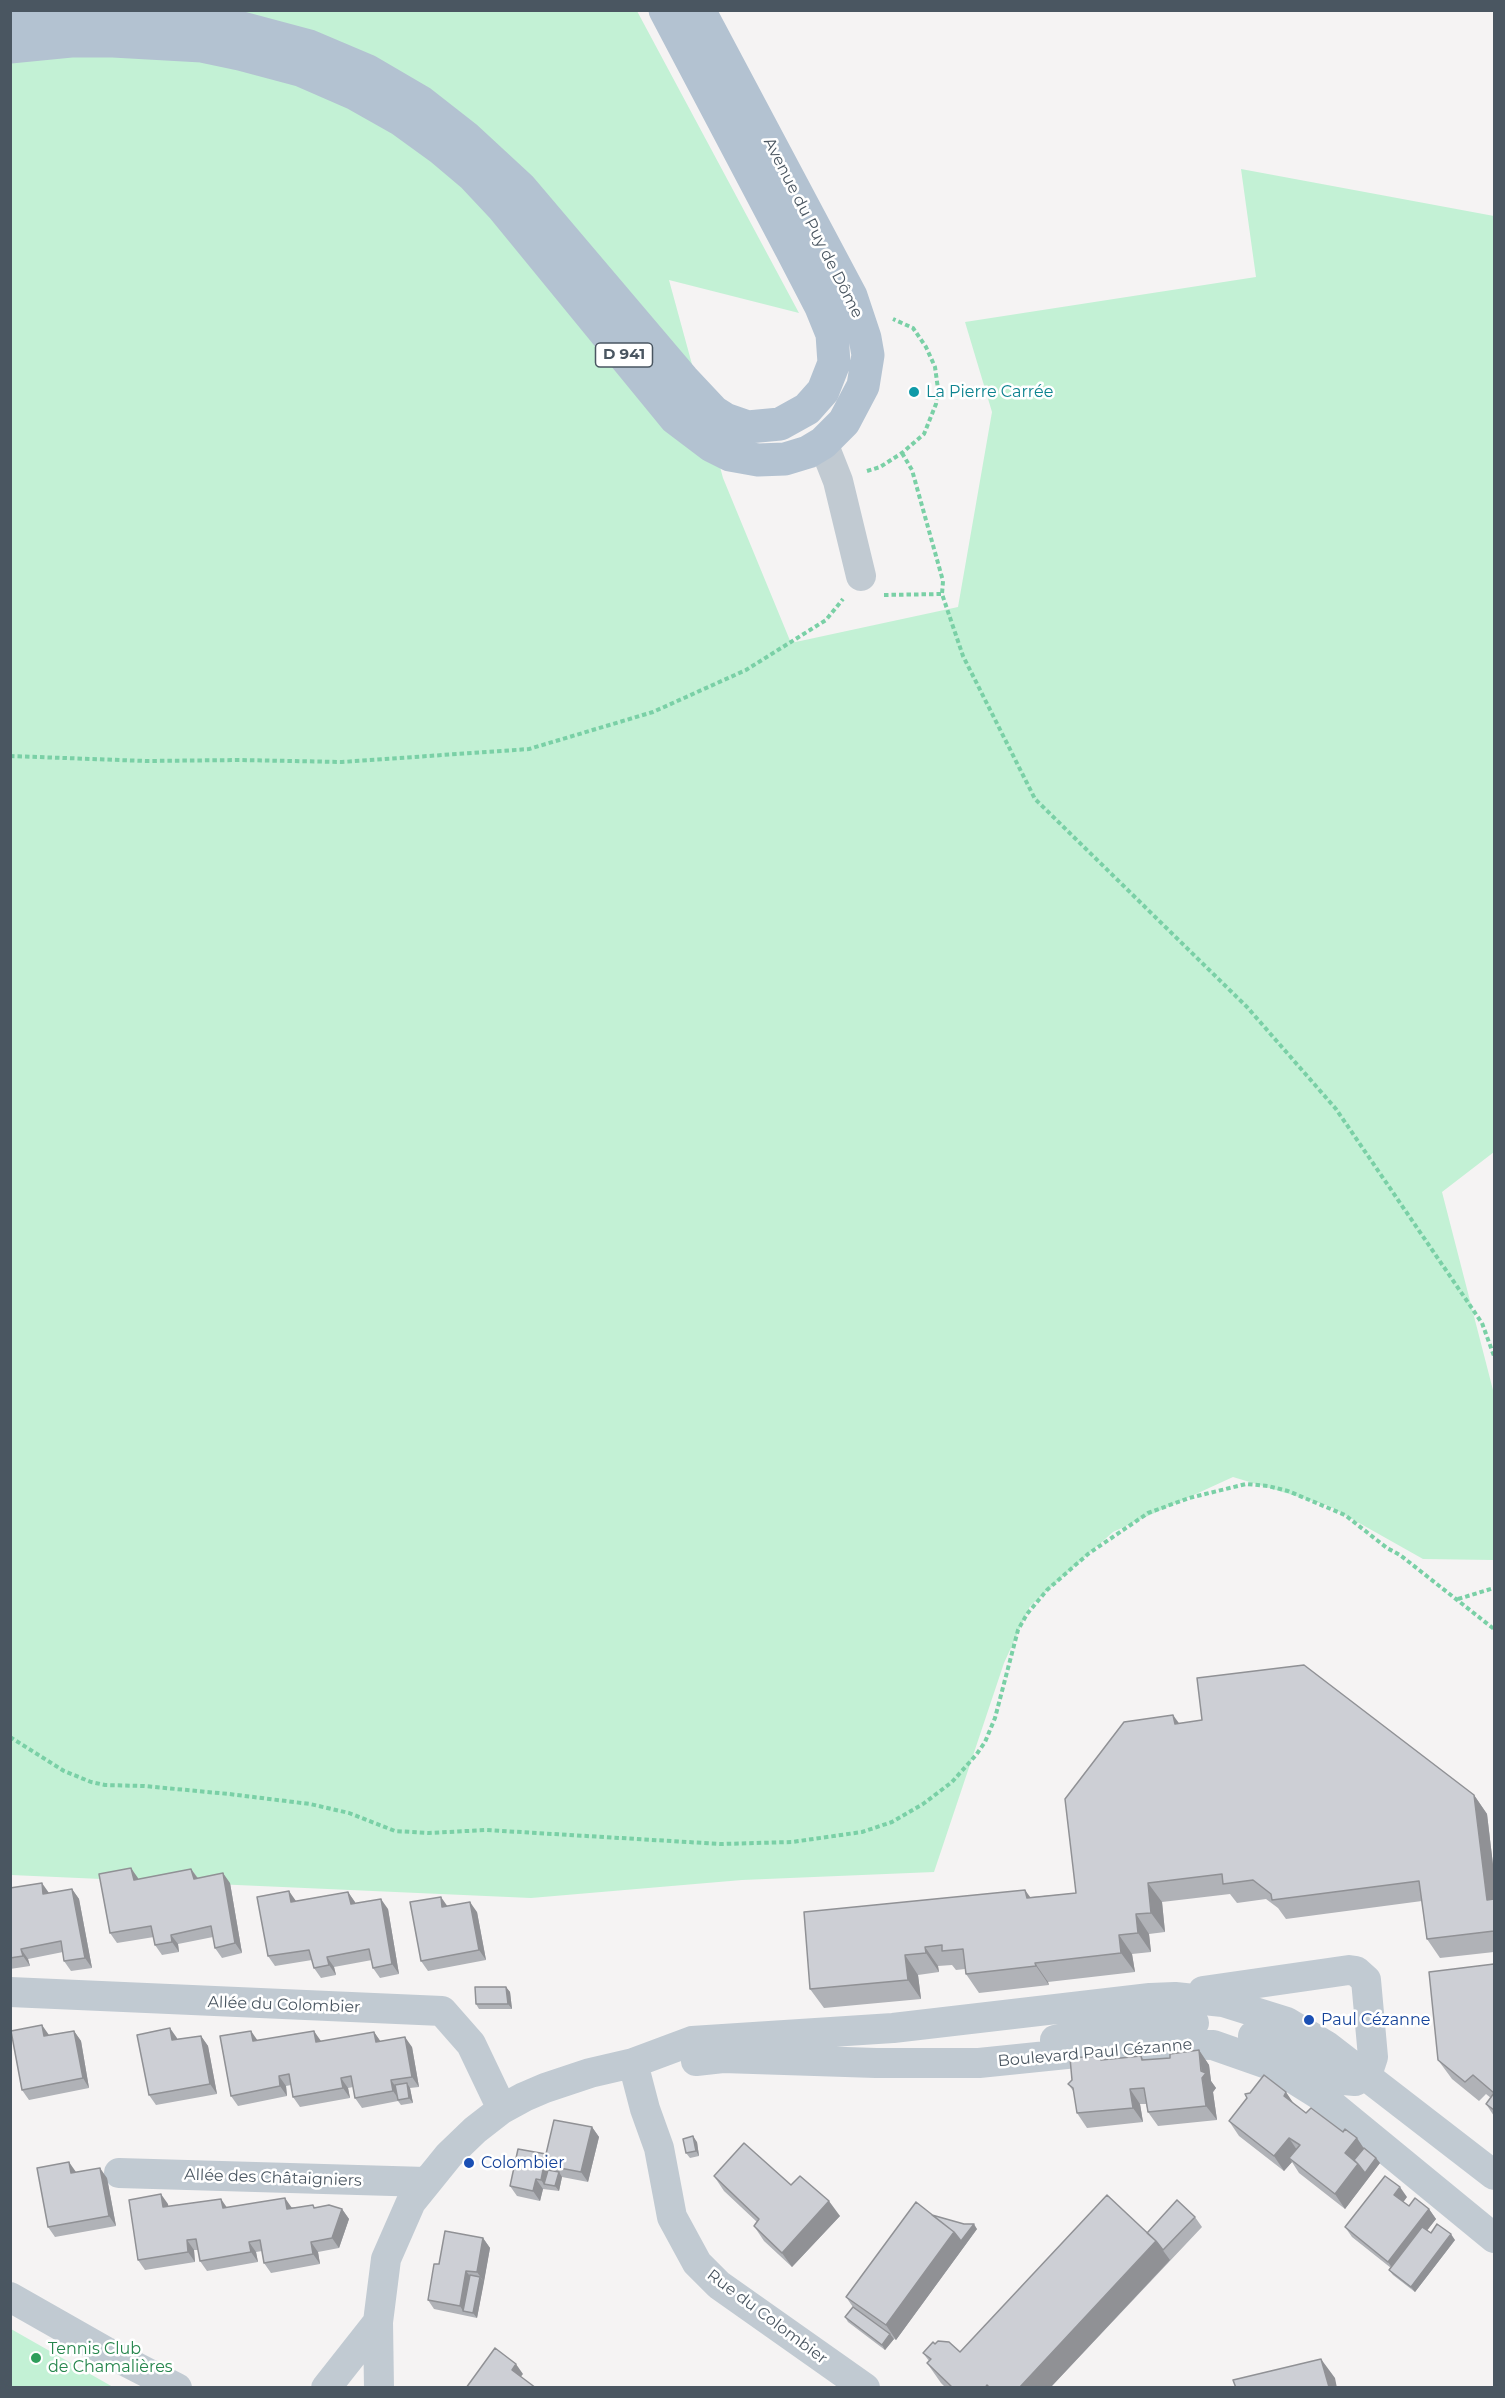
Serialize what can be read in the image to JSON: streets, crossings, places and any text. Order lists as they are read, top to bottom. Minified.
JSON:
{"streets":{"main road":["Avenue du Puy de Dôme","D 941"],"street":["Allée du Colombier","Boulevard Paul Cézanne","Allée des Châtaigniers","Rue du Colombier"]},"crossings":[["Allée du Colombier","Boulevard Paul Cézanne"],["Boulevard Paul Cézanne","Allée des Châtaigniers"],["Boulevard Paul Cézanne","Rue du Colombier"]],"places":["La Pierre Carrée","Paul Cézanne","Colombier","Tennis Club de Chamalières"]}
